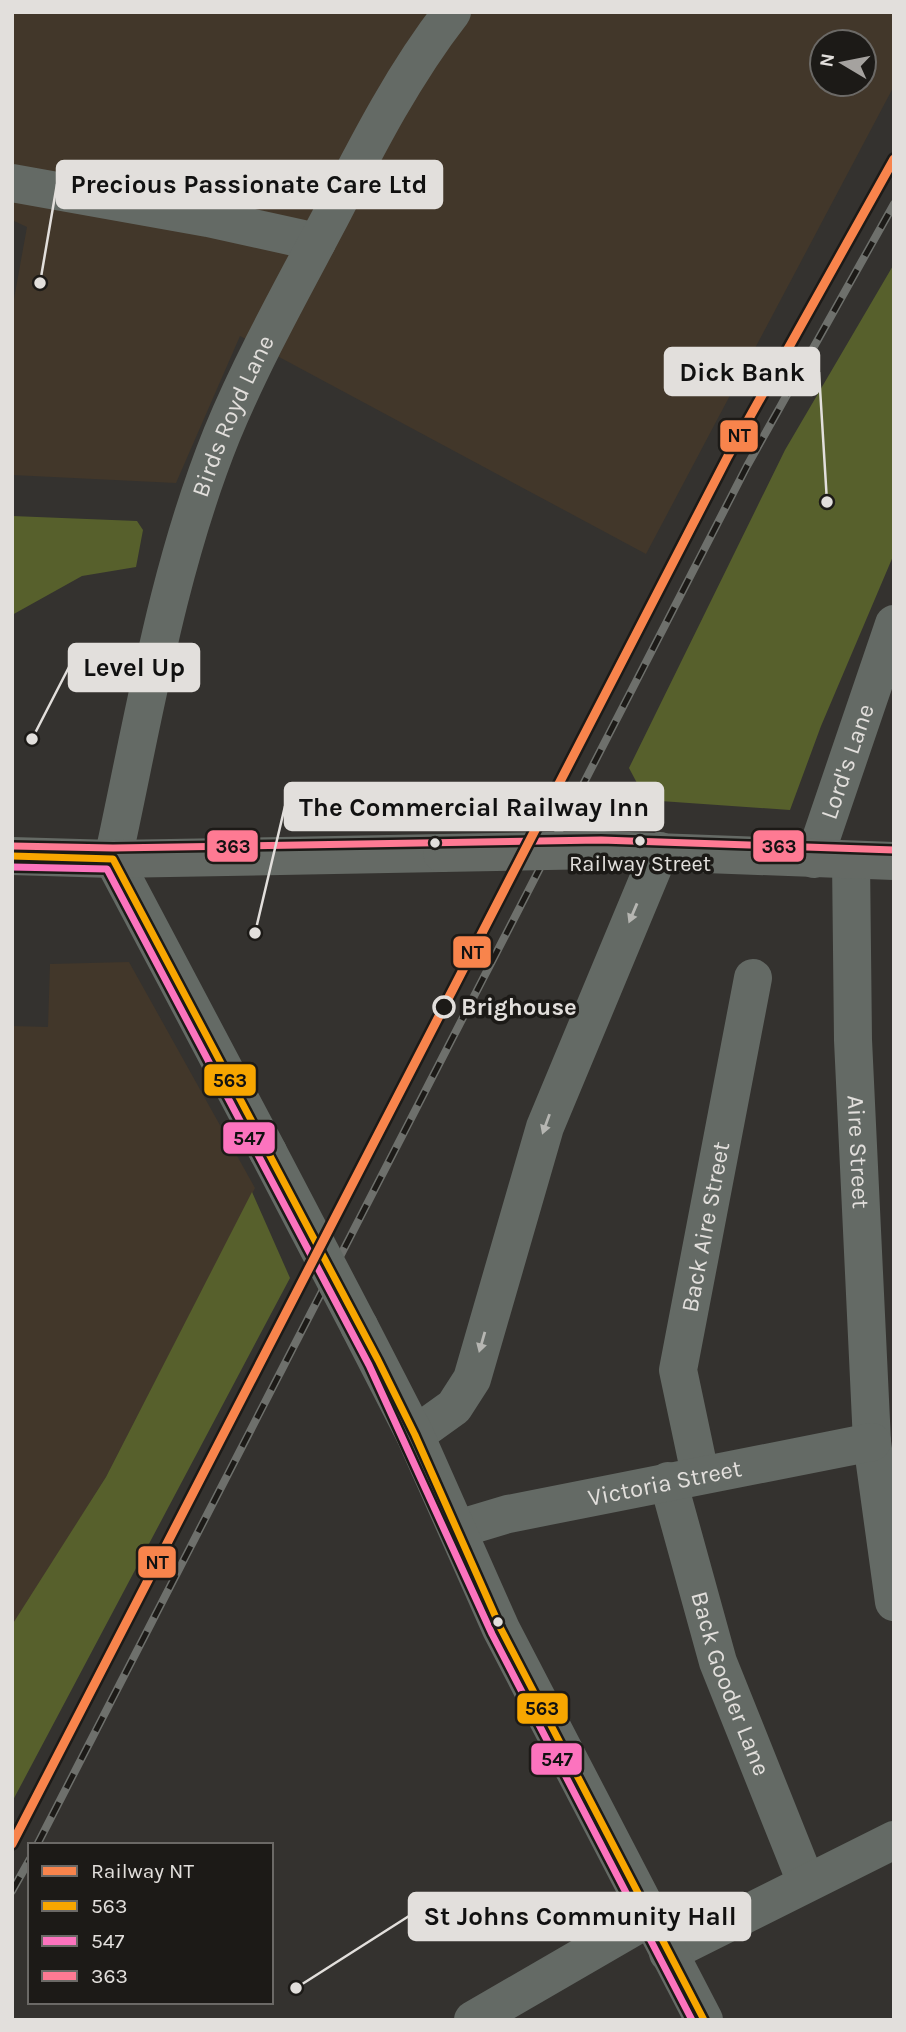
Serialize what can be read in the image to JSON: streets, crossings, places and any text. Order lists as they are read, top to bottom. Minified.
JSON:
{"streets":{"street":["Birds Royd Lane","Lord's Lane","Aire Street","Back Aire Street","Victoria Street","Back Gooder Lane"]},"crossings":[["Lord's Lane","Aire Street"],["Aire Street","Victoria Street"],["Back Aire Street","Victoria Street"],["Back Aire Street","Back Gooder Lane"],["Victoria Street","Back Gooder Lane"]],"places":["Precious Passionate Care Ltd","Dick Bank","Level Up","Railway Street","The Commercial Railway Inn","Brighouse","St Johns Community Hall"],"lines":["rail line NT","transit line 363","transit line 563","transit line 547"],"legend":["Railway NT","563","547","363"],"north":"left"}
